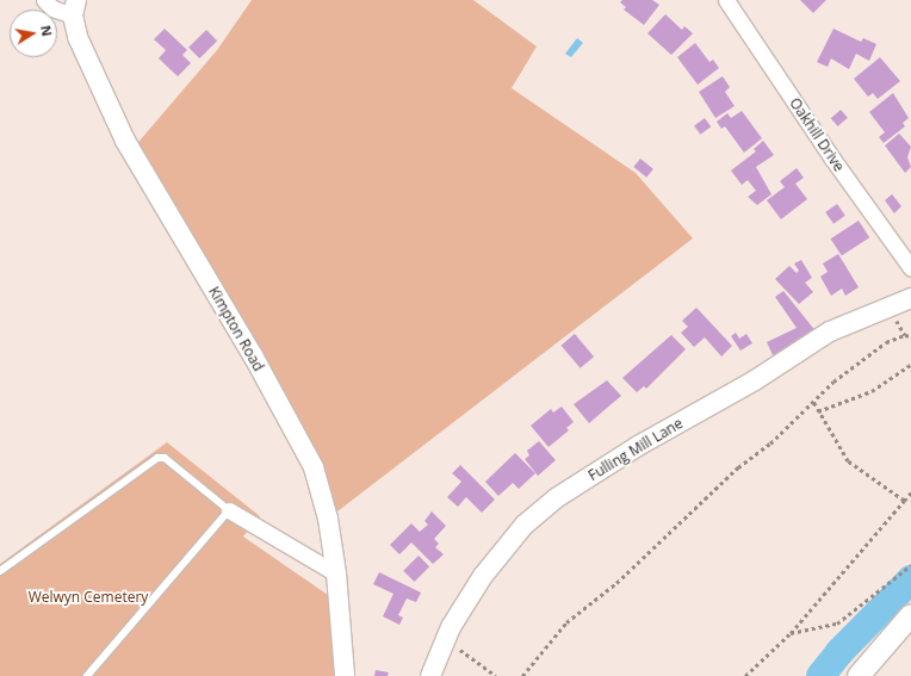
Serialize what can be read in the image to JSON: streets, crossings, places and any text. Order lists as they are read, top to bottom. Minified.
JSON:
{"streets":{"street":["Oakhill Drive","Kimpton Road","Fulling Mill Lane"]},"parks":["Welwyn Cemetery"],"north":"right"}
